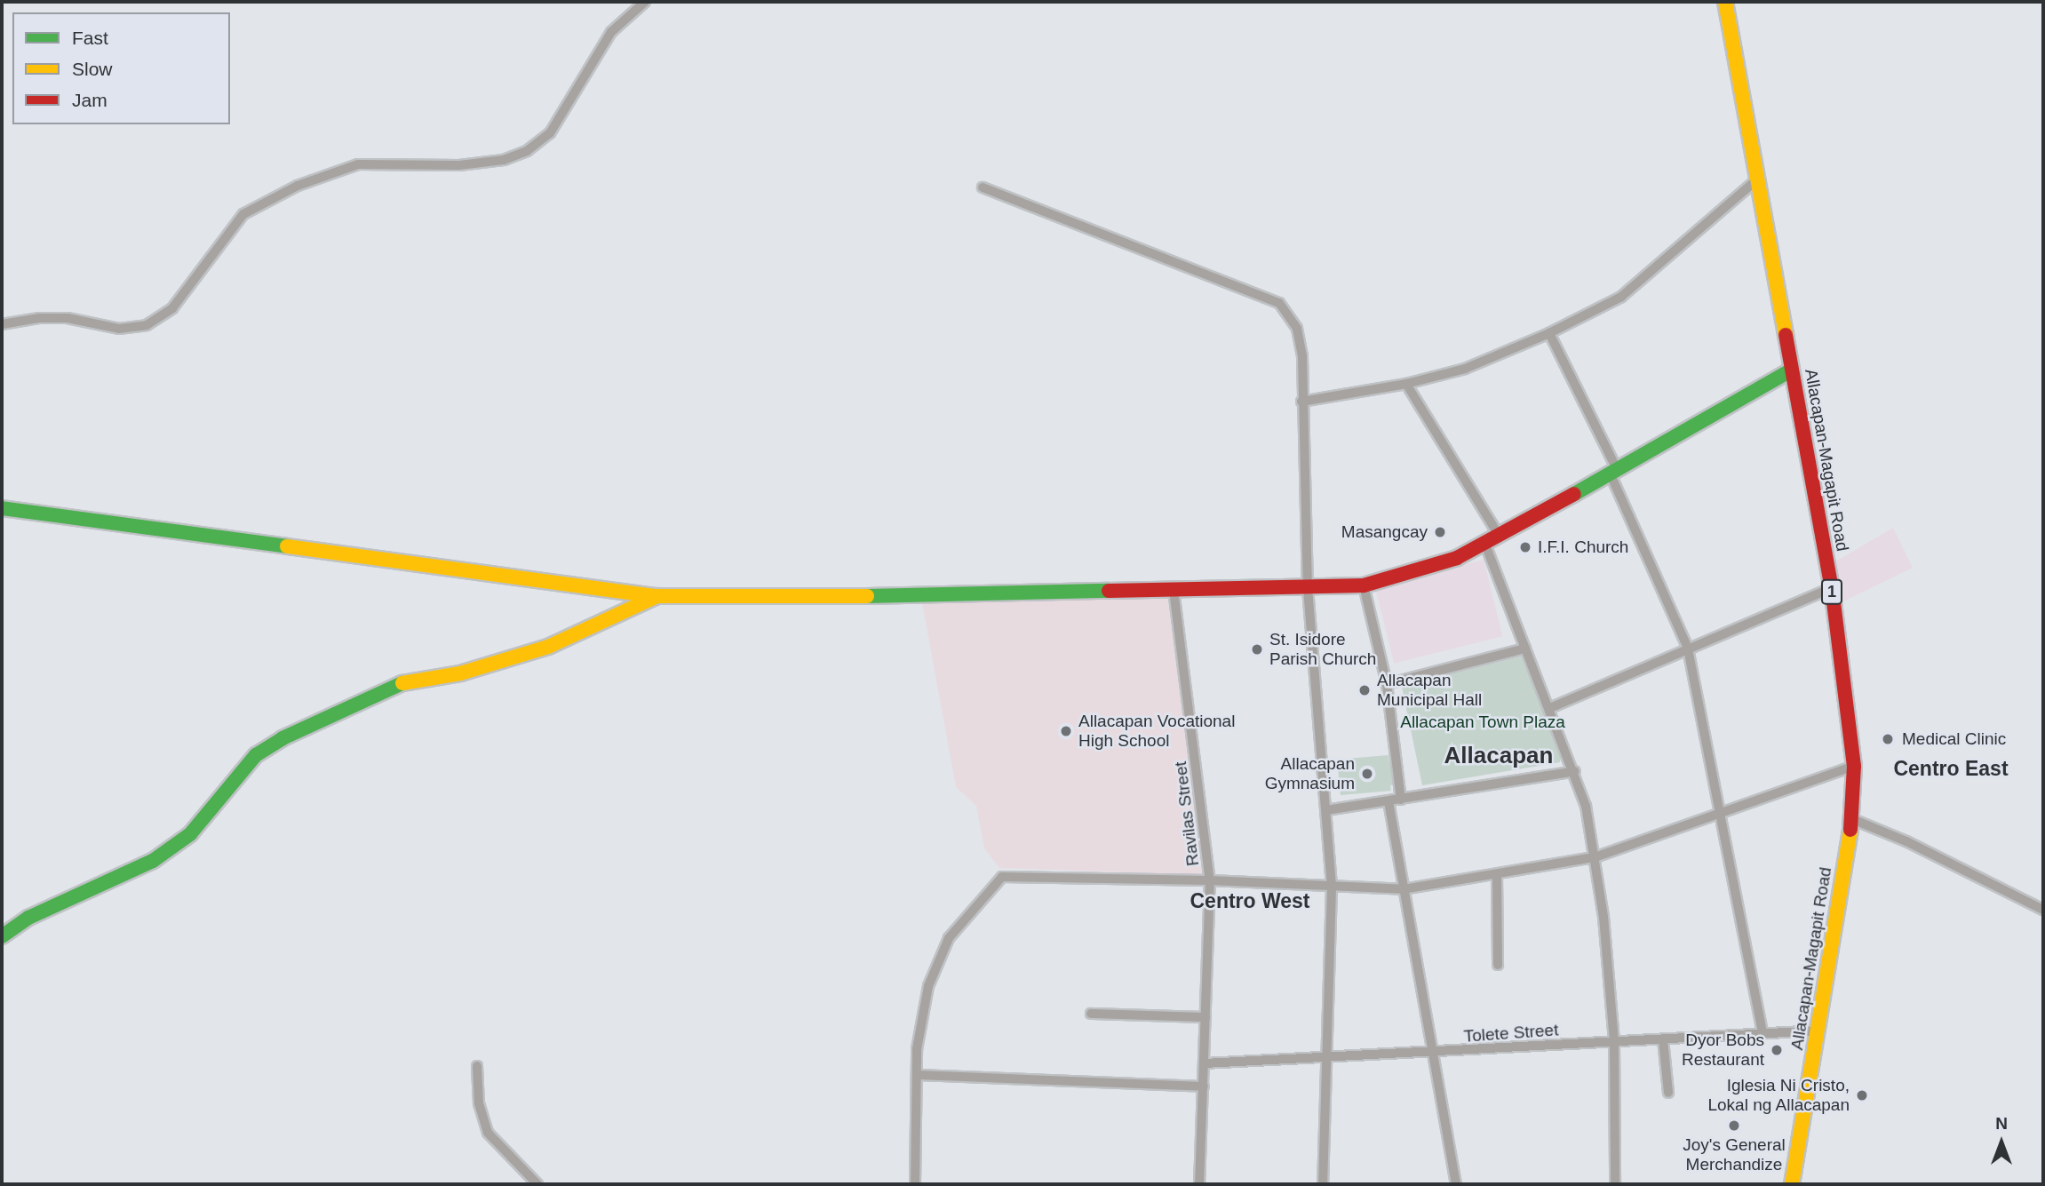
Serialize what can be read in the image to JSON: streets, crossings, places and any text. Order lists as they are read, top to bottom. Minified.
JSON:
{"streets":{"main road":["Allacapan-Magapit Road","1"],"street":["Ravilas Street","Tolete Street"]},"crossings":[["Allacapan-Magapit Road","Tolete Street"],["Ravilas Street","Tolete Street"]],"districts":["Allacapan","Centro East","Centro West"],"parks":["Allacapan Town Plaza"],"places":["Masangcay","I.F.I. Church","St. Isidore Parish Church","Allacapan Municipal Hall","Allacapan Vocational High School","Medical Clinic","Allacapan Gymnasium","Dyor Bobs Restaurant","Iglesia Ni Cristo, Lokal ng Allacapan","Joy's General Merchandize"],"legend":["Fast","Slow","Jam"],"north":"top"}
